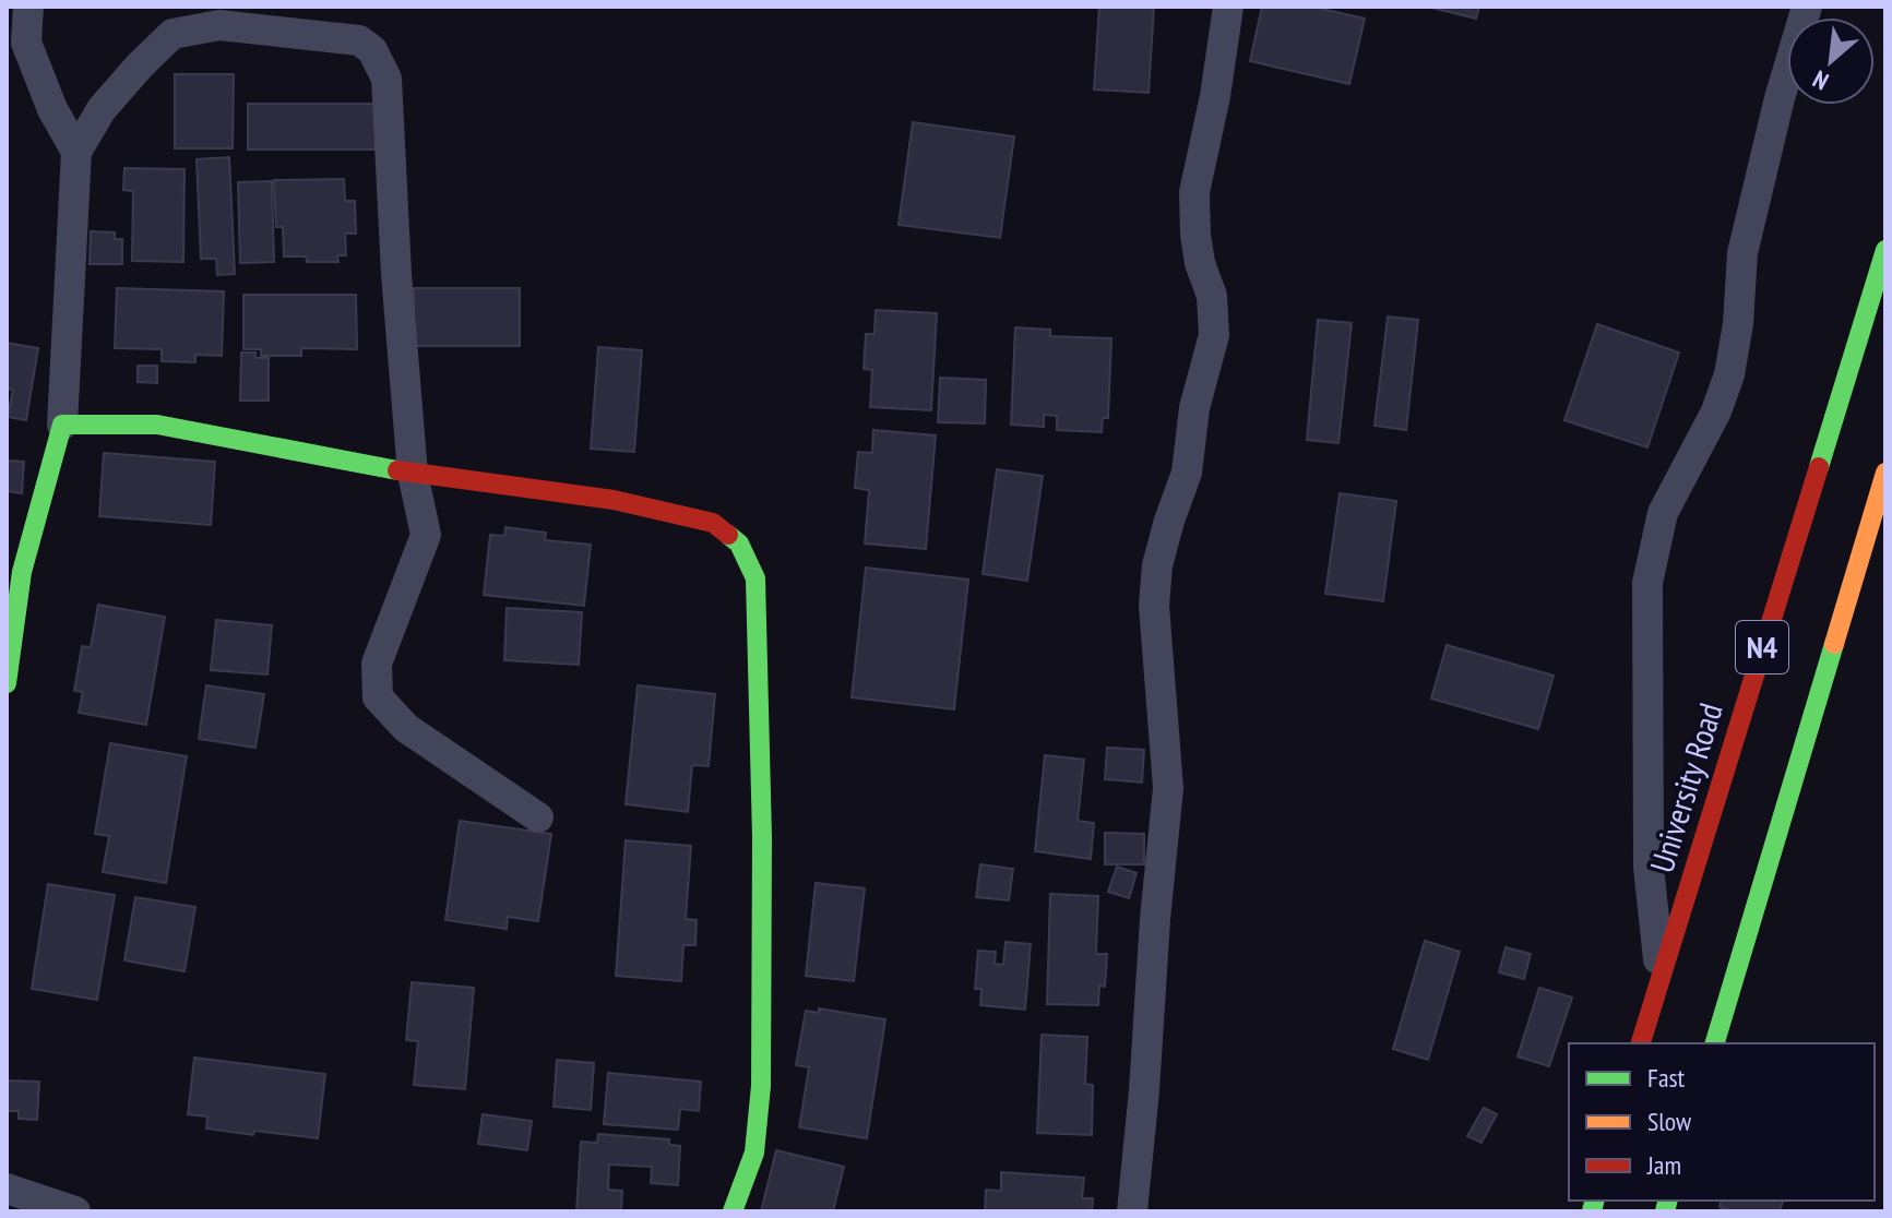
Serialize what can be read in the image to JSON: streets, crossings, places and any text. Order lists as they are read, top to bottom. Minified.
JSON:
{"streets":{"main road":["N4","University Road"]},"legend":["Fast","Slow","Jam"],"north":"bottom left"}
